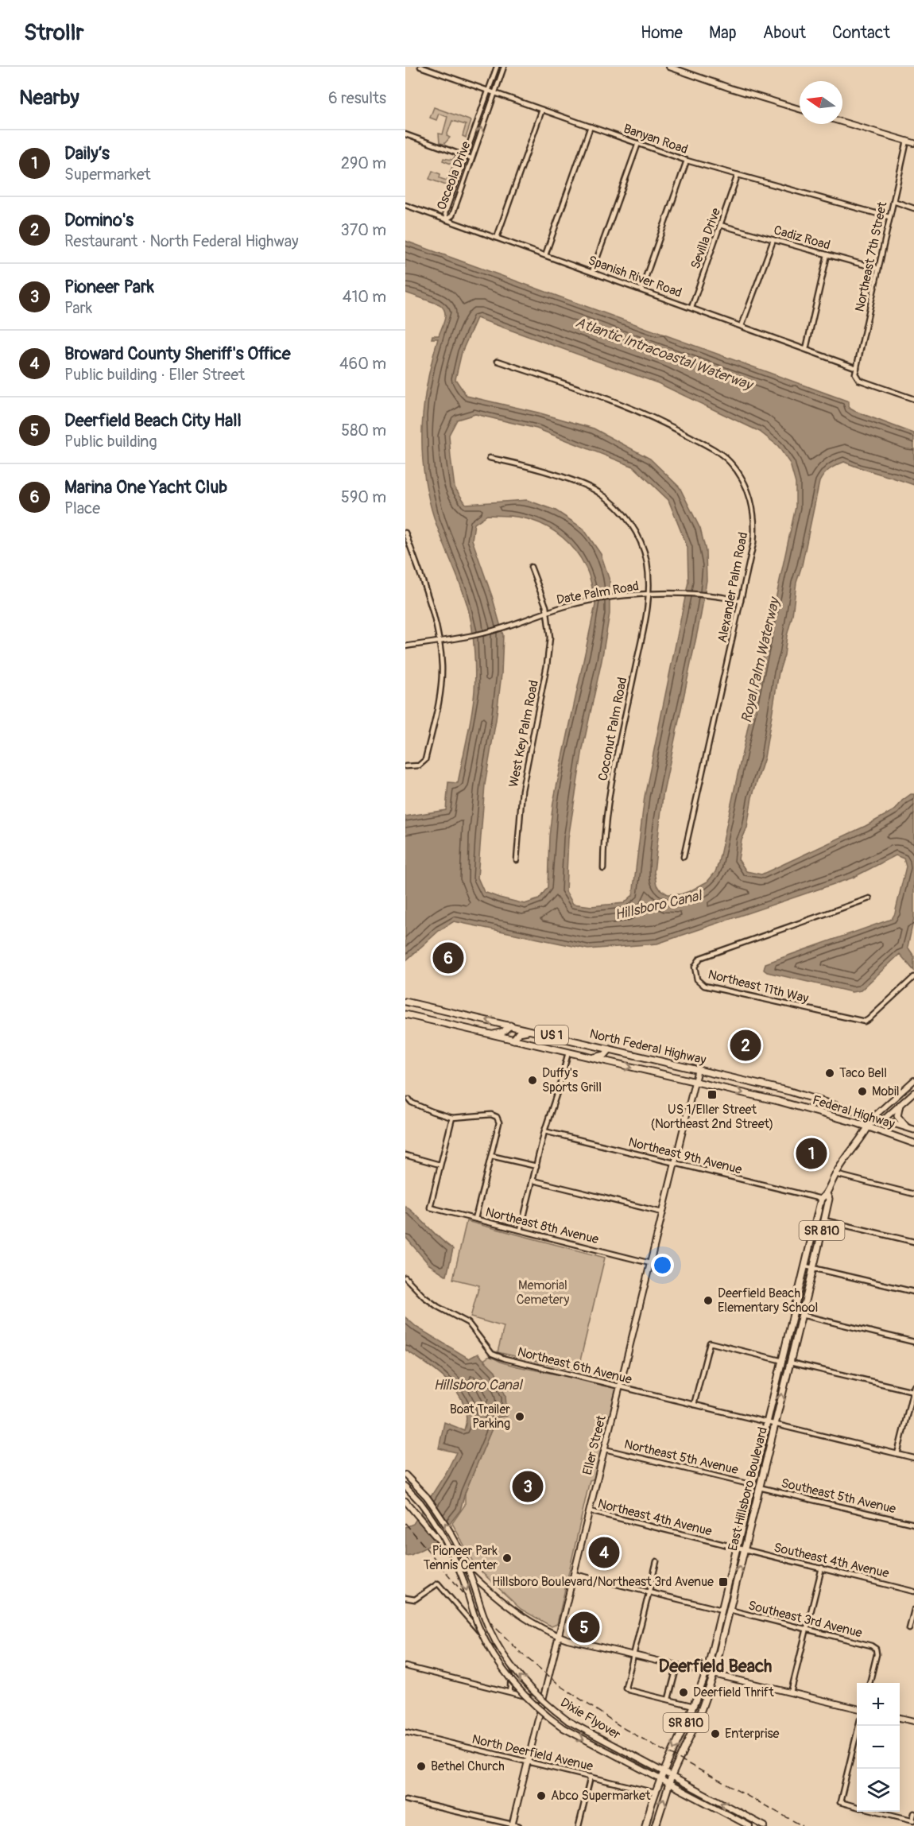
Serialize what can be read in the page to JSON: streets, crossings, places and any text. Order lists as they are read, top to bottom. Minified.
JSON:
{"streets":{"main road":["US 1","North Federal Highway","Federal Highway","SR 810","Eller Street","East Hillsboro Boulevard","Dixie Flyover"],"street":["Banyan Road","Osceola Drive","Cadiz Road","Sevilla Drive","Northeast 7th Street","Spanish River Road","Alexander Palm Road","Date Palm Road","Coconut Palm Road","West Key Palm Road","Northeast 11th Way","Northeast 9th Avenue","Northeast 8th Avenue","Northeast 6th Avenue","Northeast 5th Avenue","Southeast 5th Avenue","Northeast 4th Avenue","Southeast 4th Avenue","Southeast 3rd Avenue","North Deerfield Avenue"]},"crossings":[["Banyan Road","Osceola Drive"],["Banyan Road","Sevilla Drive"],["Banyan Road","Northeast 7th Street"],["Osceola Drive","Spanish River Road"],["Cadiz Road","Sevilla Drive"],["Cadiz Road","Northeast 7th Street"],["Sevilla Drive","Spanish River Road"],["Northeast 7th Street","Spanish River Road"],["Alexander Palm Road","Date Palm Road"],["Date Palm Road","Coconut Palm Road"],["Date Palm Road","West Key Palm Road"],["North Federal Highway","Federal Highway"],["North Federal Highway","Eller Street"],["North Federal Highway","East Hillsboro Boulevard"],["Federal Highway","East Hillsboro Boulevard"],["Northeast 9th Avenue","Eller Street"],["Northeast 9th Avenue","East Hillsboro Boulevard"],["Northeast 8th Avenue","Eller Street"],["SR 810","East Hillsboro Boulevard"],["SR 810","Dixie Flyover"],["SR 810","North Deerfield Avenue"],["Northeast 6th Avenue","Eller Street"],["Northeast 6th Avenue","East Hillsboro Boulevard"],["Eller Street","Northeast 5th Avenue"],["Eller Street","Northeast 4th Avenue"],["Eller Street","North Deerfield Avenue"],["Northeast 5th Avenue","East Hillsboro Boulevard"],["East Hillsboro Boulevard","Southeast 5th Avenue"],["East Hillsboro Boulevard","Northeast 4th Avenue"],["East Hillsboro Boulevard","Southeast 4th Avenue"],["East Hillsboro Boulevard","Southeast 3rd Avenue"],["East Hillsboro Boulevard","Dixie Flyover"],["Northeast 4th Avenue","Southeast 4th Avenue"]],"districts":["Deerfield Beach"],"water":["Atlantic Intracoastal Waterway","Royal Palm Waterway","Hillsboro Canal"],"parks":["Memorial Cemetery"],"places":{"other":["Taco Bell","Duffy's Sports Grill","Mobil","Deerfield Beach Elementary School","Boat Trailer Parking","Pioneer Park Tennis Center","Deerfield Thrift","Enterprise","Bethel Church","Abco Supermarket"],"transit":["US 1/Eller Street (Northeast 2nd Street)","Hillsboro Boulevard/Northeast 3rd Avenue"]},"north":"left","page":{"header":"Strollr","nav":["Home","Map","About","Contact"],"heading":["Nearby","6 results"],"list":[{"mark":"1","name":"Daily’s","note":"Supermarket","value":"290 m"},{"mark":"2","name":"Domino's","note":"Restaurant · North Federal Highway","value":"370 m"},{"mark":"3","name":"Pioneer Park","note":"Park","value":"410 m"},{"mark":"4","name":"Broward County Sheriff's Office","note":"Public building · Eller Street","value":"460 m"},{"mark":"5","name":"Deerfield Beach City Hall","note":"Public building","value":"580 m"},{"mark":"6","name":"Marina One Yacht Club","note":"Place","value":"590 m"}],"pins":["6","2","1","3","4","5"],"map_buttons":["+","−"]}}
